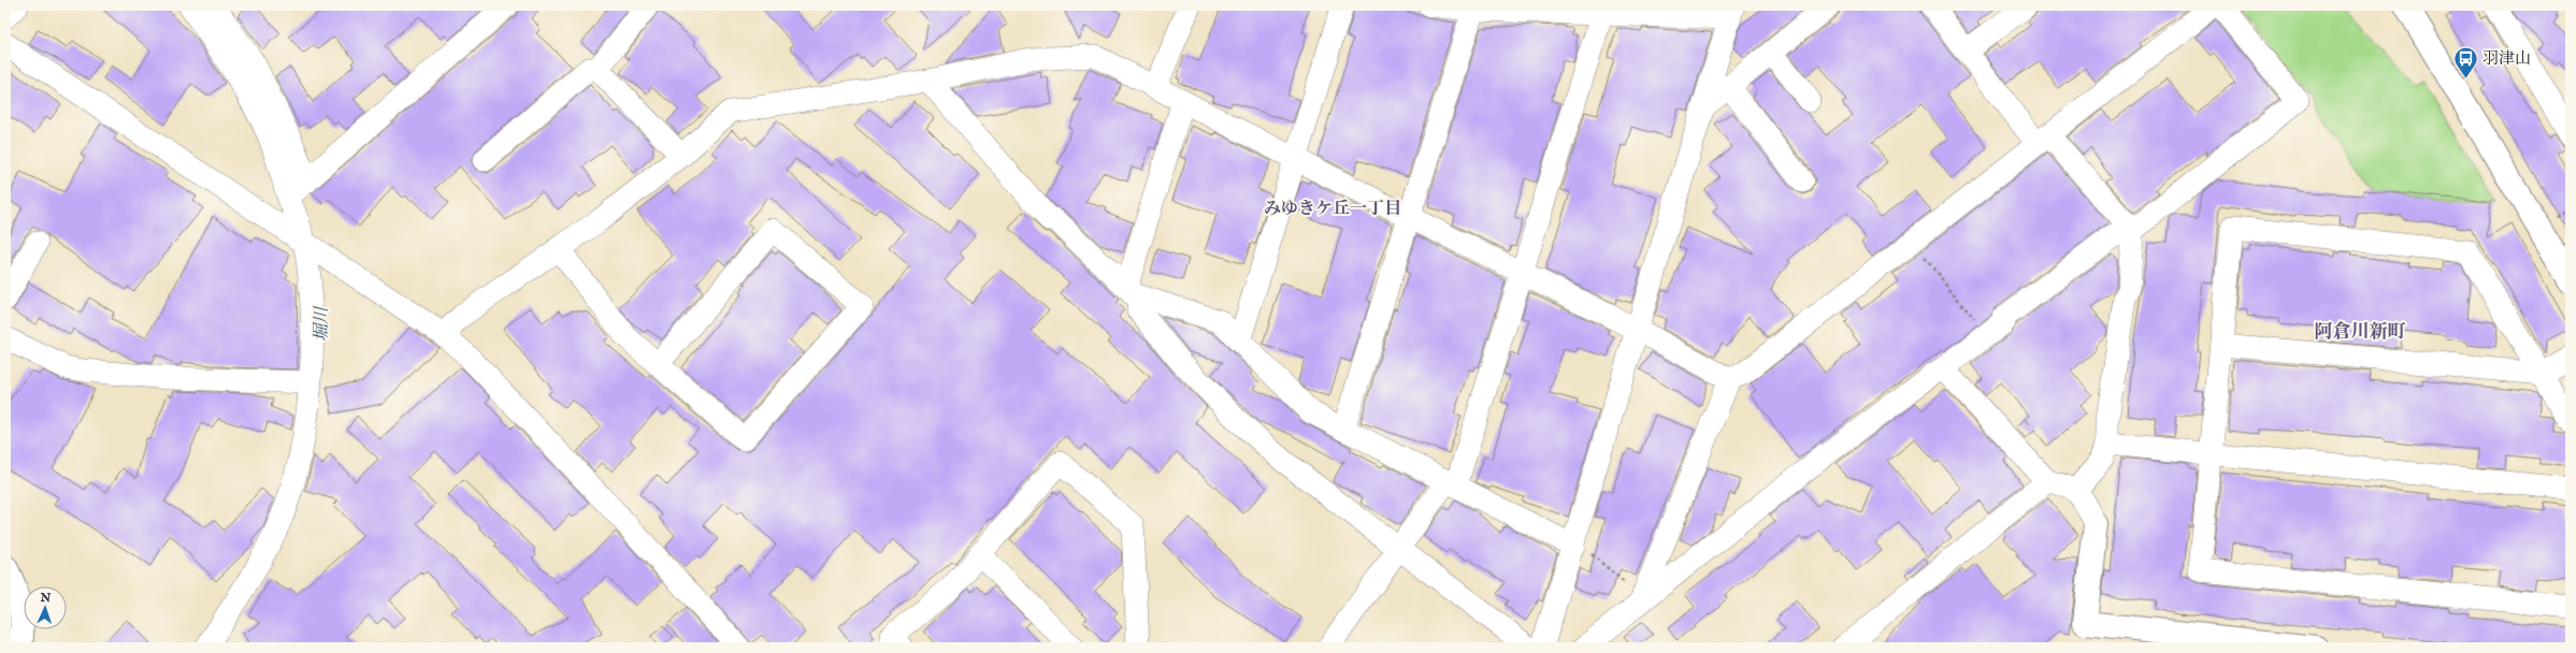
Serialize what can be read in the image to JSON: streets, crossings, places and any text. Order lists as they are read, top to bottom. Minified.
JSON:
{"districts":["みゆきケ丘一丁目","阿倉川新町"],"water":["堀川"],"places":{"bus stop":["羽津山"]},"north":"top"}
